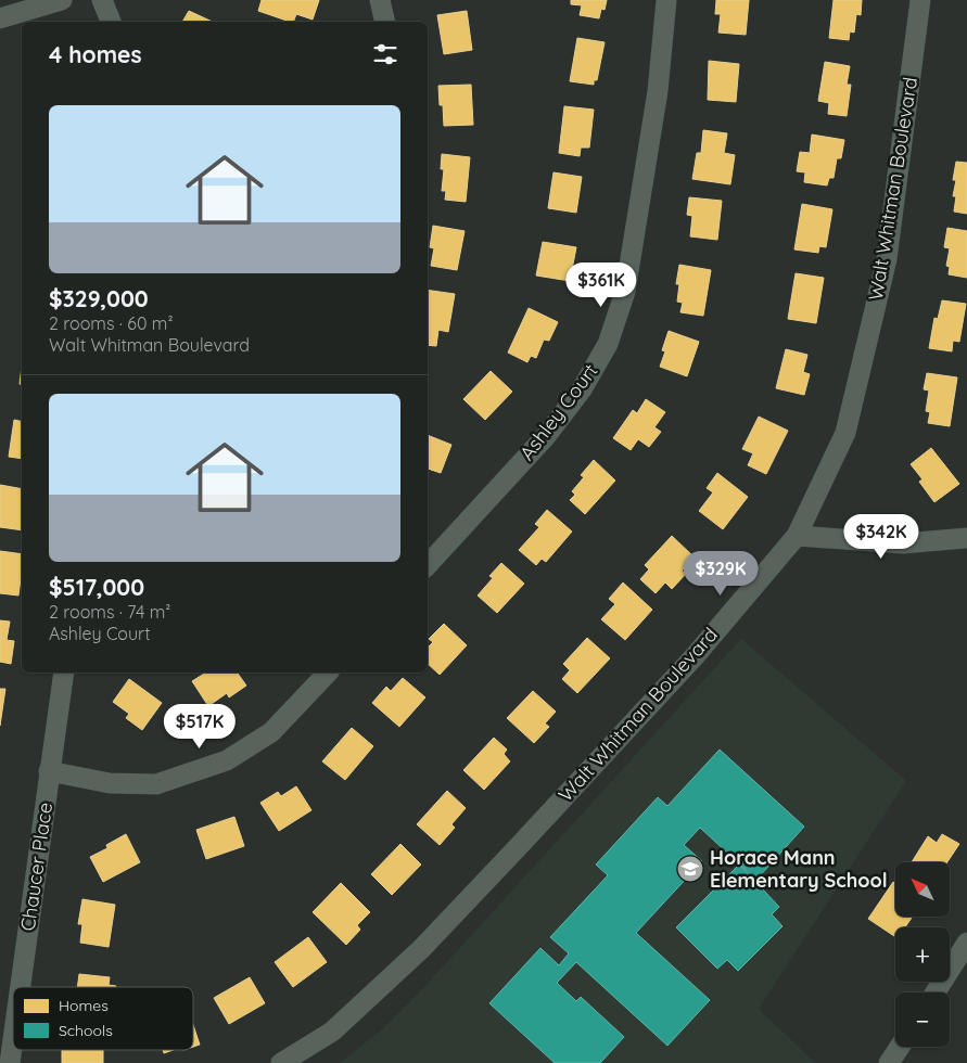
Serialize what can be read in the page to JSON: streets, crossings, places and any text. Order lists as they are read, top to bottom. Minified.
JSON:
{"streets":{"street":["Walt Whitman Boulevard","Ashley Court","Chaucer Place"]},"places":{"school or university":["Horace Mann Elementary School"]},"legend":["Homes","Schools"],"north":"top left","page":{"heading":"4 homes","list":[{"name":"$329,000","note":"2 rooms · 60 m² · Walt Whitman Boulevard"},{"name":"$517,000","note":"2 rooms · 74 m² · Ashley Court"}],"price":["$361K","$342K","$329K","$517K"],"map_buttons":["+","−"]}}
